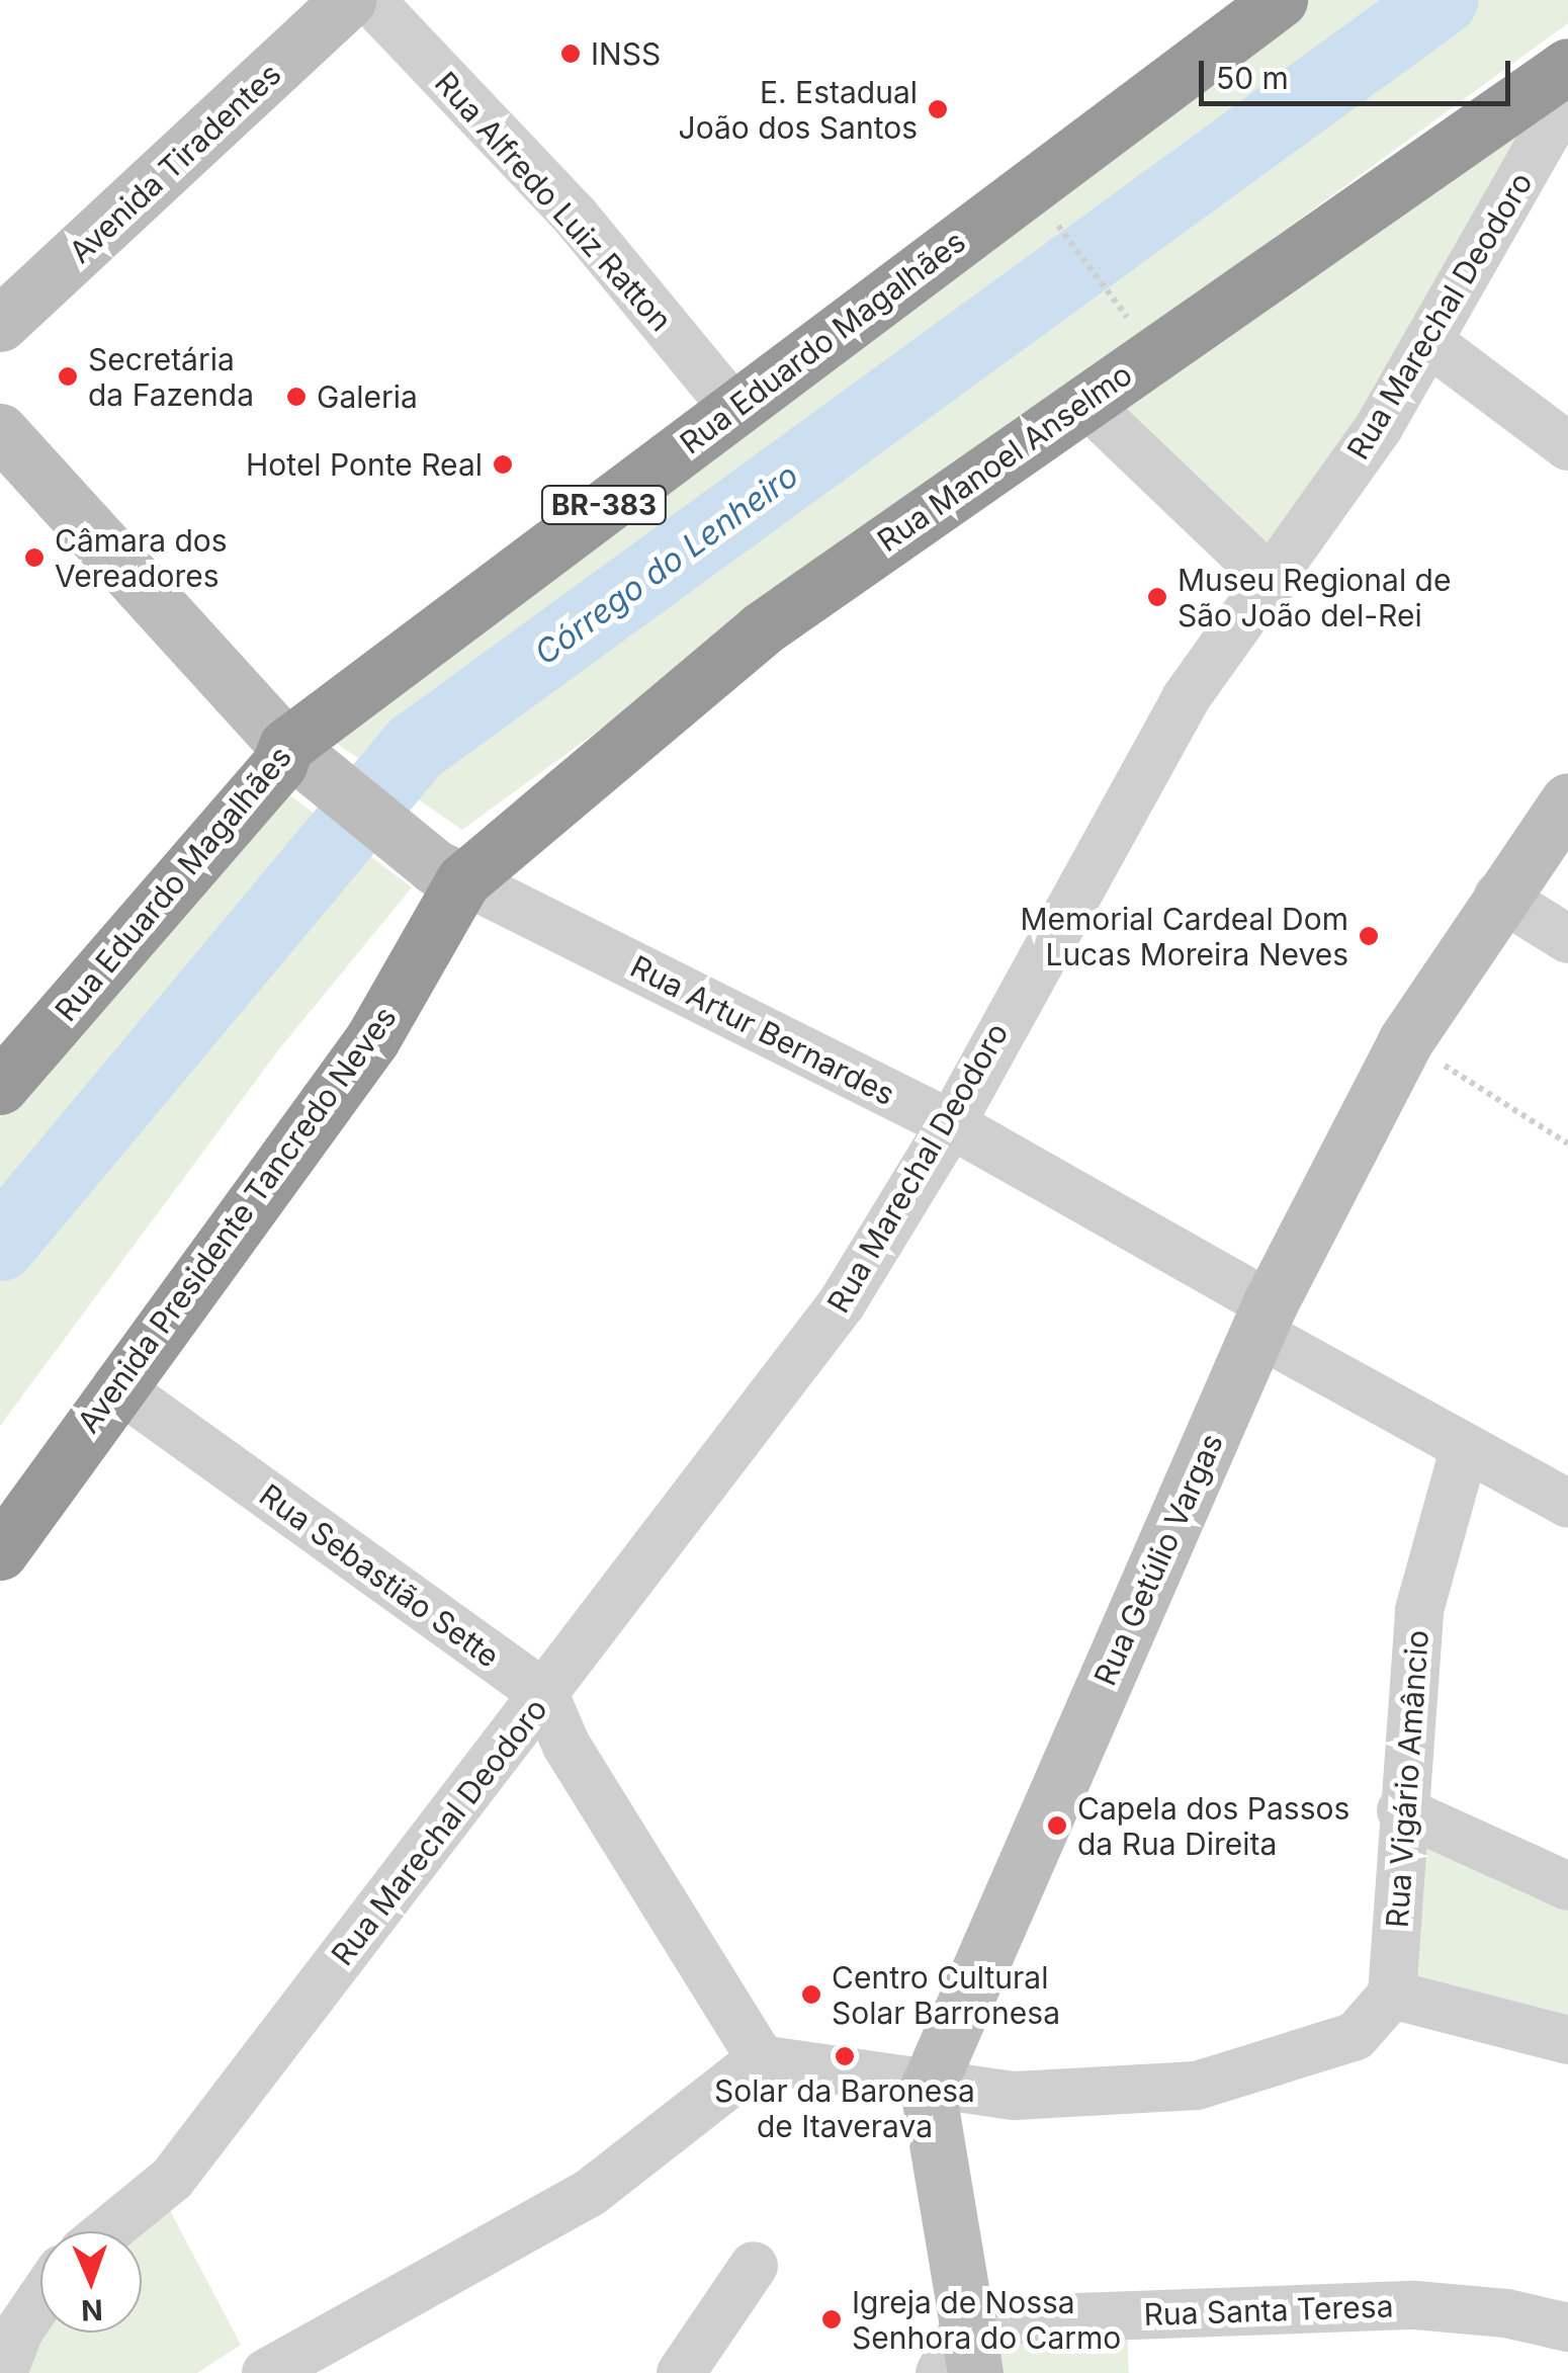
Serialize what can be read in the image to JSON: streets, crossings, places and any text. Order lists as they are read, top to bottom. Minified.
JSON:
{"streets":{"highway":["Rua Eduardo Magalhães","Rua Manoel Anselmo","BR-383","Avenida Presidente Tancredo Neves"],"street":["Avenida Tiradentes","Rua Alfredo Luiz Ratton","Rua Marechal Deodoro","Rua Artur Bernardes","Rua Getúlio Vargas","Rua Sebastião Sette","Rua Vigário Amâncio","Rua Santa Teresa"]},"crossings":[["Rua Alfredo Luiz Ratton","Rua Eduardo Magalhães"],["Rua Marechal Deodoro","Rua Artur Bernardes"],["Rua Marechal Deodoro","Rua Sebastião Sette"],["Rua Manoel Anselmo","Rua Artur Bernardes"],["Rua Manoel Anselmo","Avenida Presidente Tancredo Neves"],["Rua Artur Bernardes","Avenida Presidente Tancredo Neves"],["Rua Artur Bernardes","Rua Getúlio Vargas"],["Rua Artur Bernardes","Rua Vigário Amâncio"],["Avenida Presidente Tancredo Neves","Rua Sebastião Sette"]],"water":["Córrego do Lenheiro"],"places":["INSS","E. Estadual João dos Santos","Secretária da Fazenda","Galeria","Hotel Ponte Real","Câmara dos Vereadores","Museu Regional de São João del-Rei","Memorial Cardeal Dom Lucas Moreira Neves","Capela dos Passos da Rua Direita","Centro Cultural Solar Barronesa","Solar da Baronesa de Itaverava","Igreja de Nossa Senhora do Carmo"],"scale_bar":"50 m","north":"bottom"}
